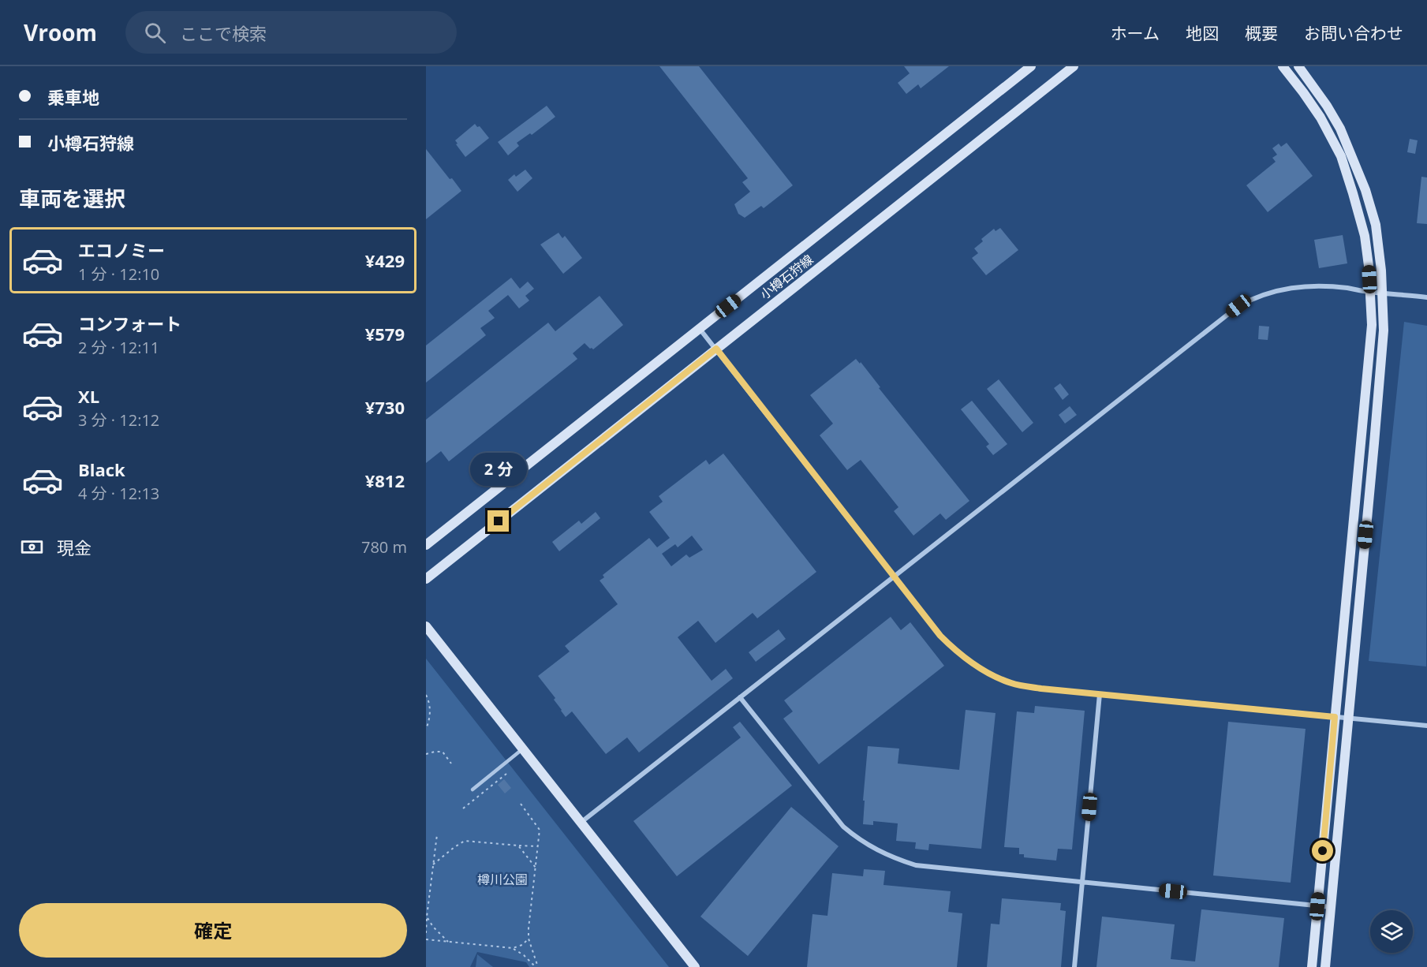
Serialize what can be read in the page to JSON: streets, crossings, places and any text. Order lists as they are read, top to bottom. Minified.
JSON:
{"streets":{"street":["小樽石狩線"]},"parks":["樽川公園"],"page":{"header":"Vroom","search":"ここで検索","nav":["ホーム","地図","概要","お問い合わせ"],"banner":["乗車地","小樽石狩線"],"heading":"車両を選択","list":[{"name":"エコノミー","note":"1 分 · 12:10","value":"¥429"},{"name":"コンフォート","note":"2 分 · 12:11","value":"¥579"},{"name":"XL","note":"3 分 · 12:12","value":"¥730"},{"name":"Black","note":"4 分 · 12:13","value":"¥812"}],"bubble":"2 分","pay":["現金","780 m"],"buttons":"確定"}}
